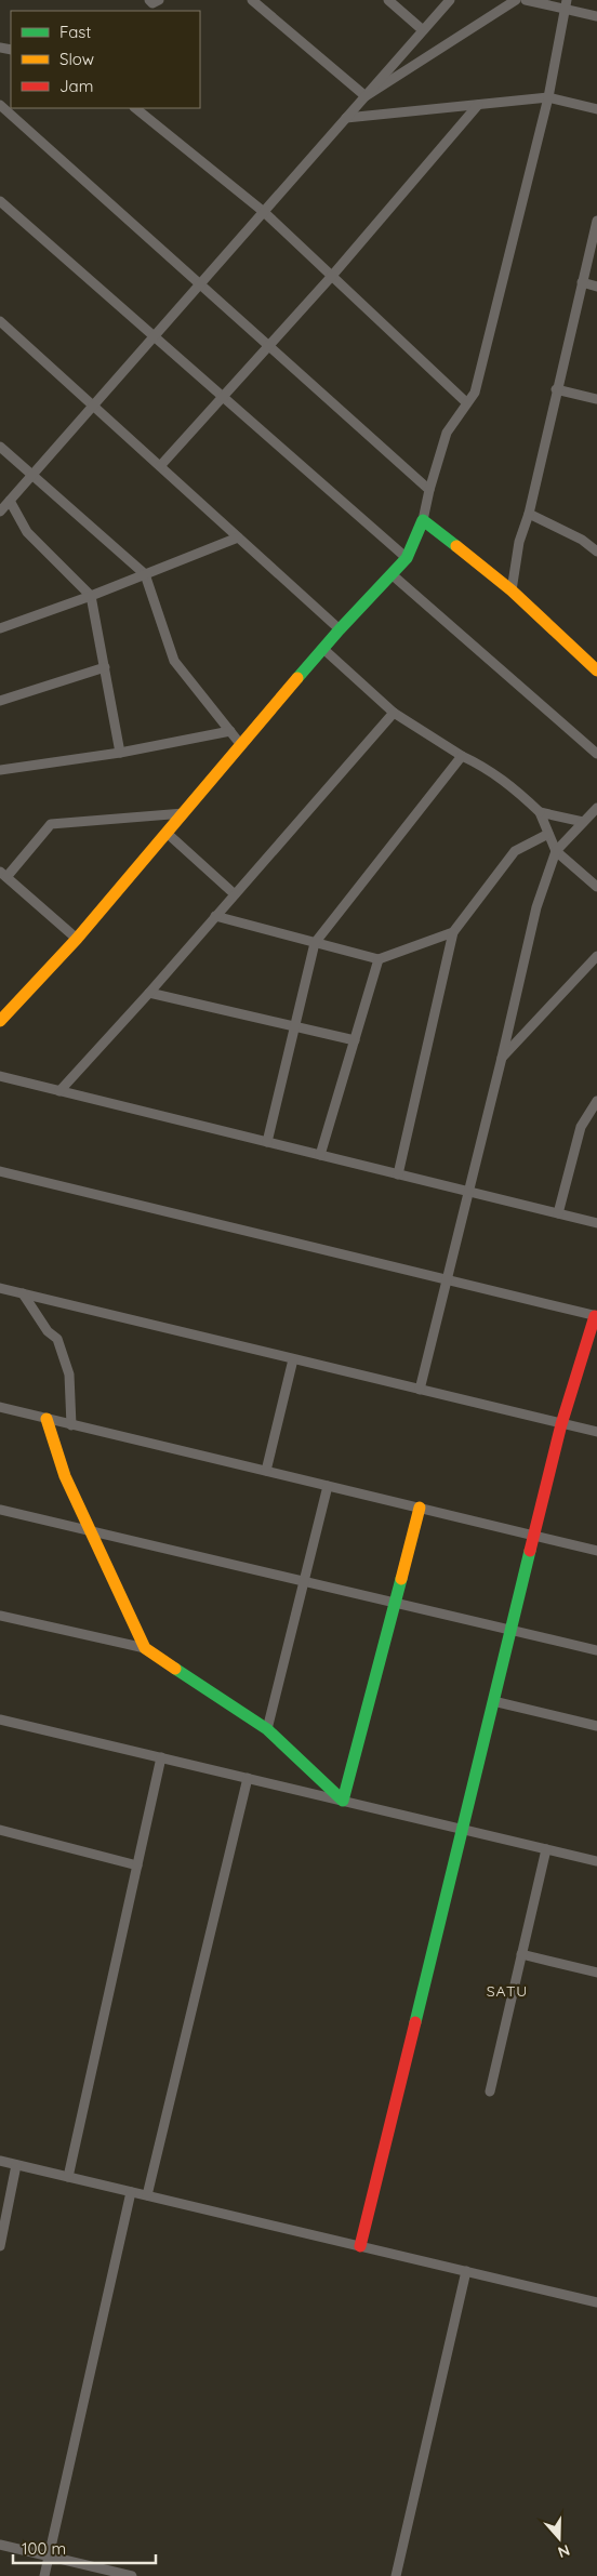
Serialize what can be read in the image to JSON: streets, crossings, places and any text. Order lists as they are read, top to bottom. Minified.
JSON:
{"districts":["SATU"],"legend":["Fast","Slow","Jam"],"scale_bar":"100 m","north":"bottom"}
